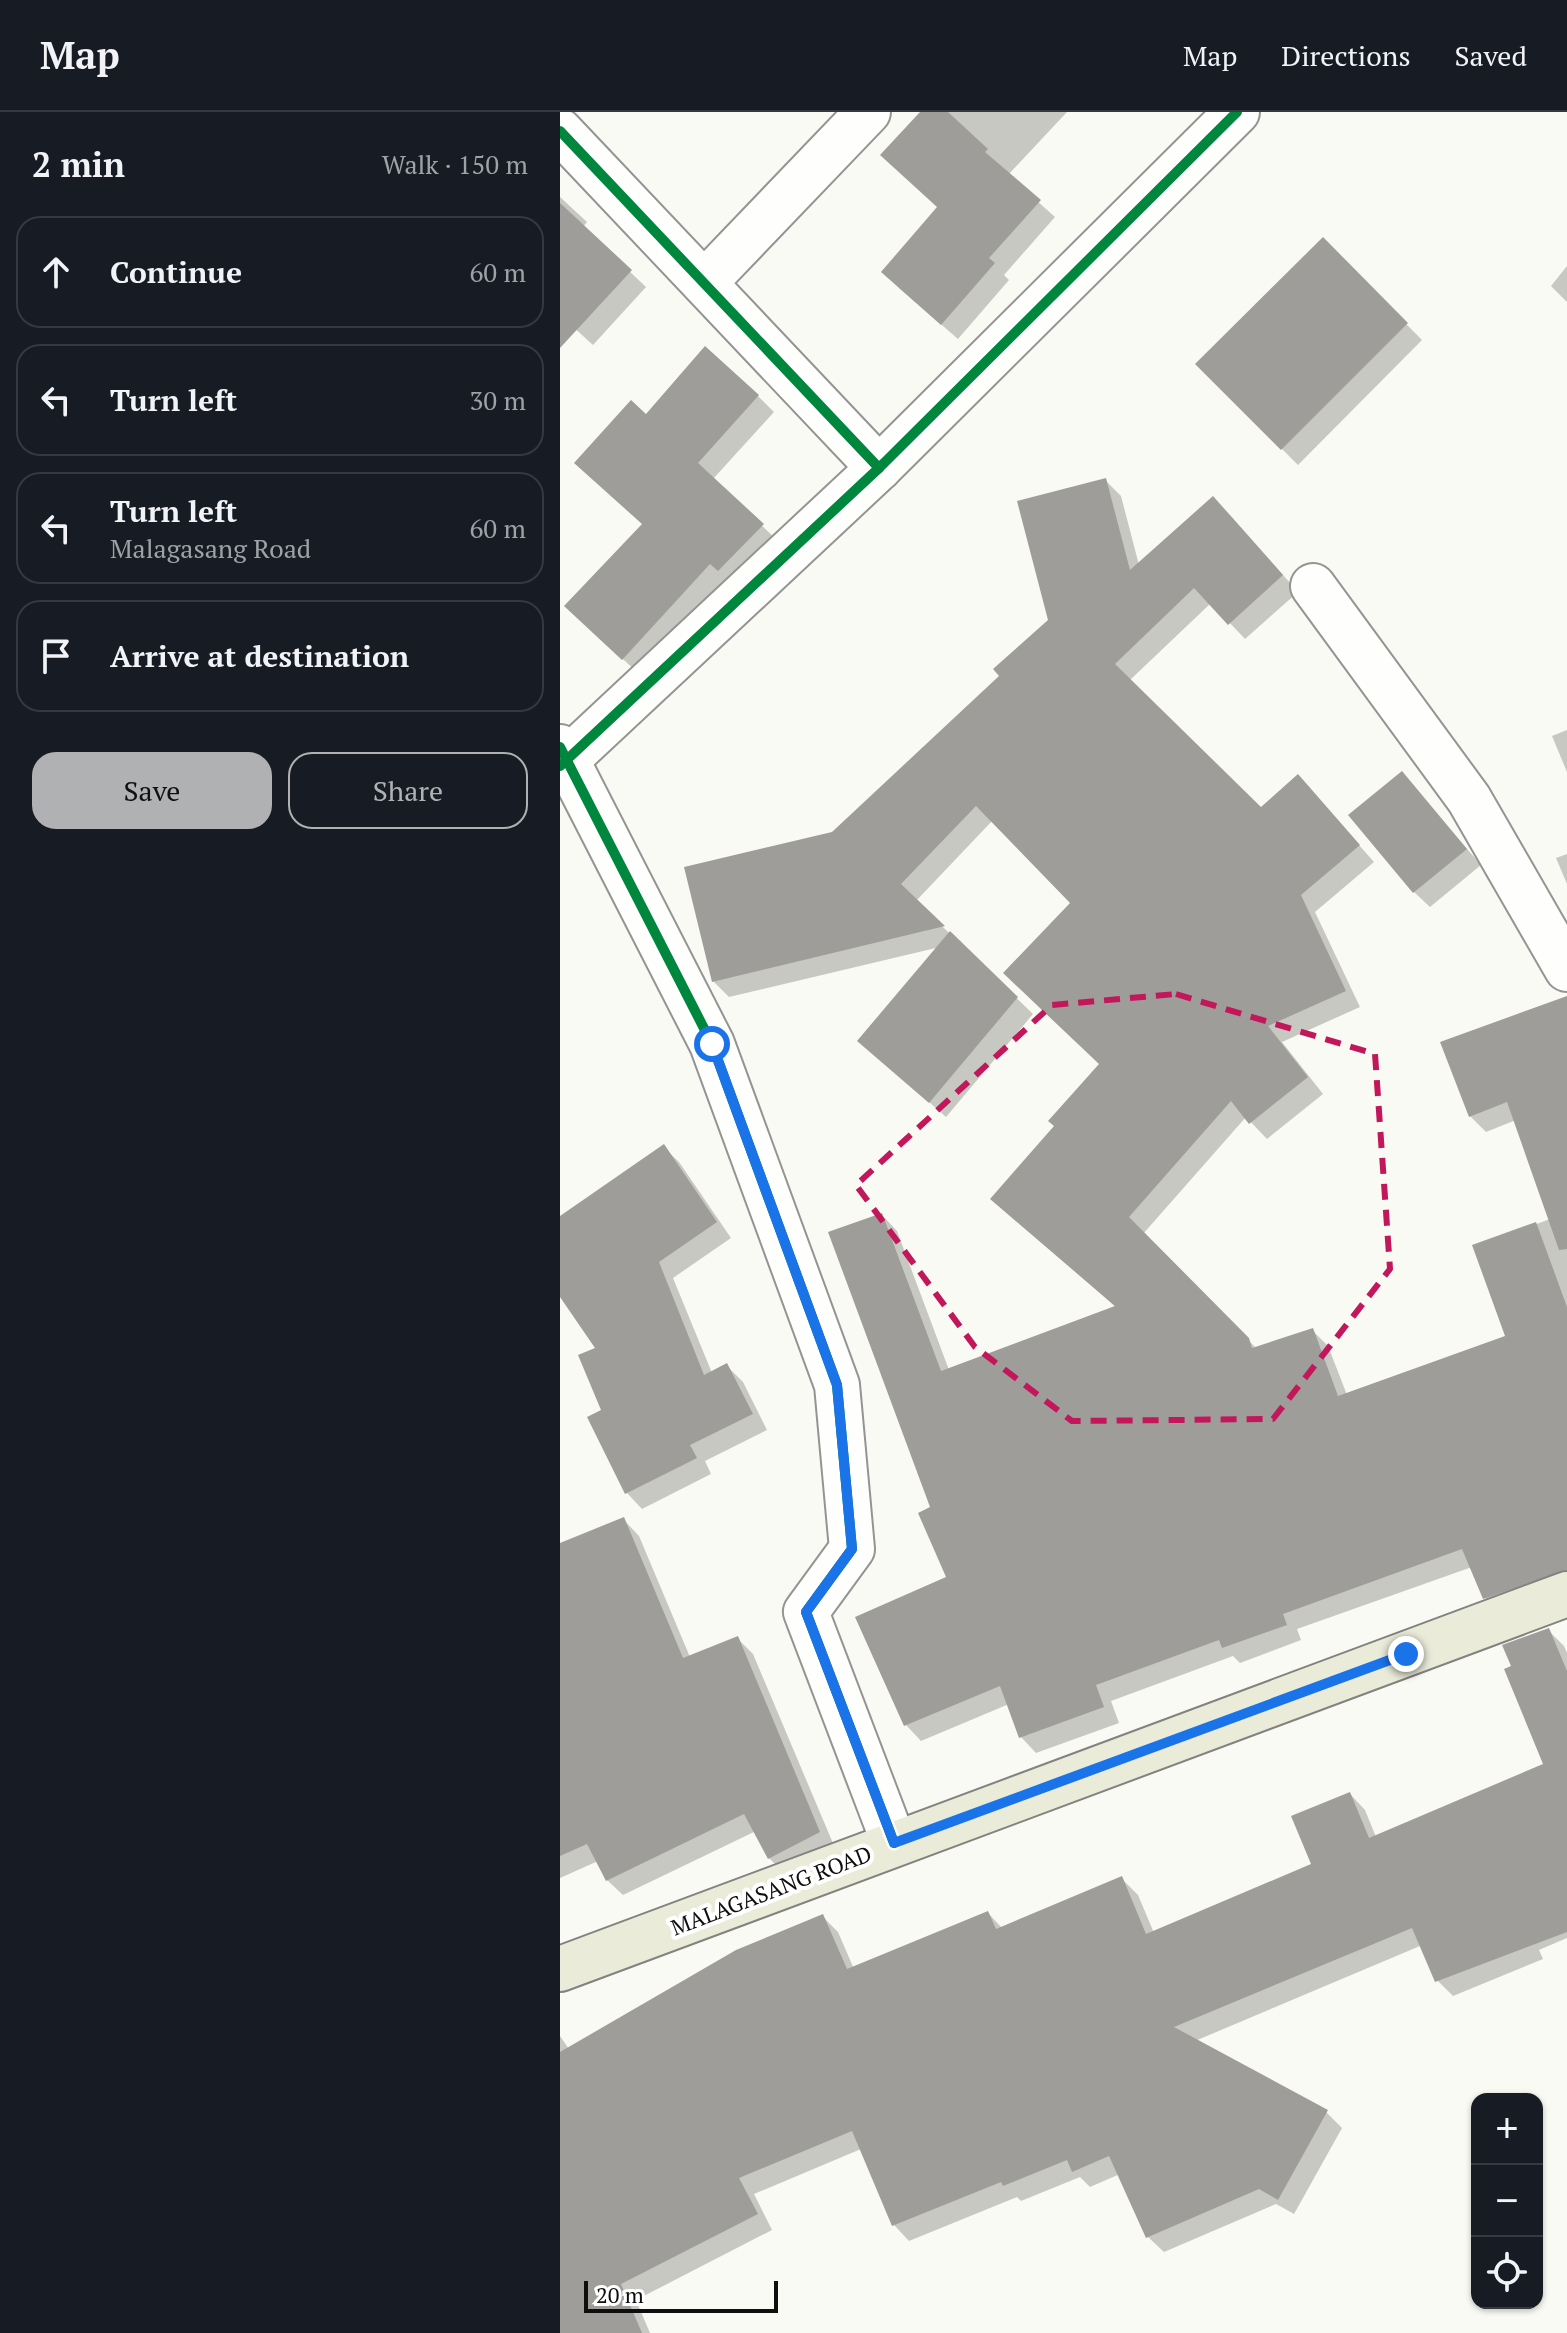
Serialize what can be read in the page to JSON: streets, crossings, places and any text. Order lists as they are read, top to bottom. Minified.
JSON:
{"streets":{"main road":["MALAGASANG ROAD"]},"scale_bar":"20 m","page":{"header":"Map","nav":["Map","Directions","Saved"],"heading":["2 min","Walk · 150 m"],"list":[["Continue","60 m"],["Turn left","30 m"],["Turn left","Malagasang Road","60 m"],"Arrive at destination"],"buttons":["Save","Share"],"map_buttons":["+","−"],"scale":"20 m"}}
